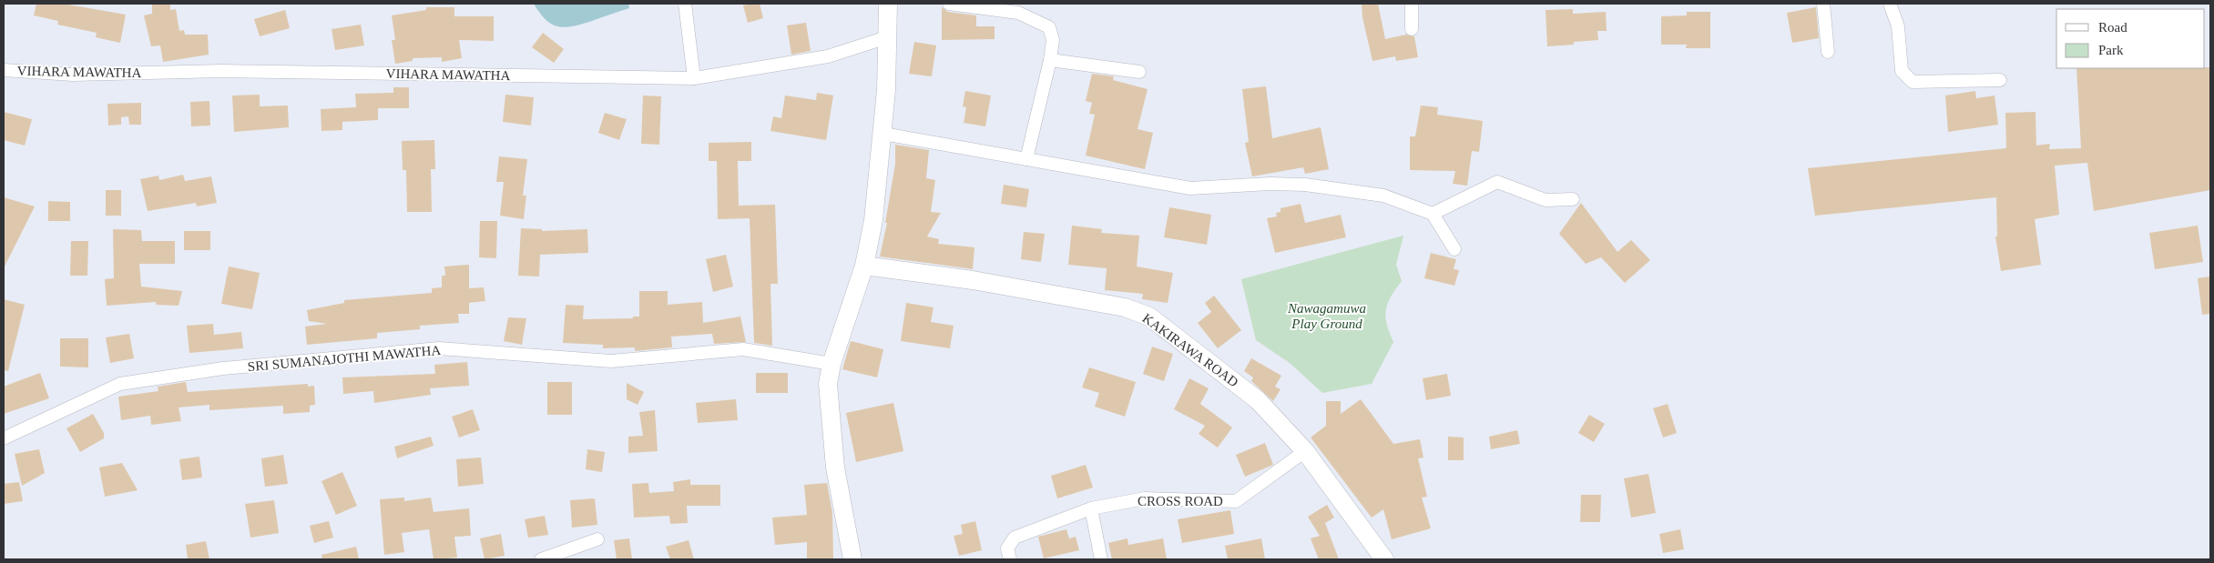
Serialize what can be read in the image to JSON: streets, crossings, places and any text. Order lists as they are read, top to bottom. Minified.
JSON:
{"streets":{"street":["VIHARA MAWATHA","KAKIRAWA ROAD","SRI SUMANAJOTHI MAWATHA","CROSS ROAD"]},"crossings":[["KAKIRAWA ROAD","CROSS ROAD"]],"parks":["Nawagamuwa Play Ground"],"legend":["Road","Park"]}
